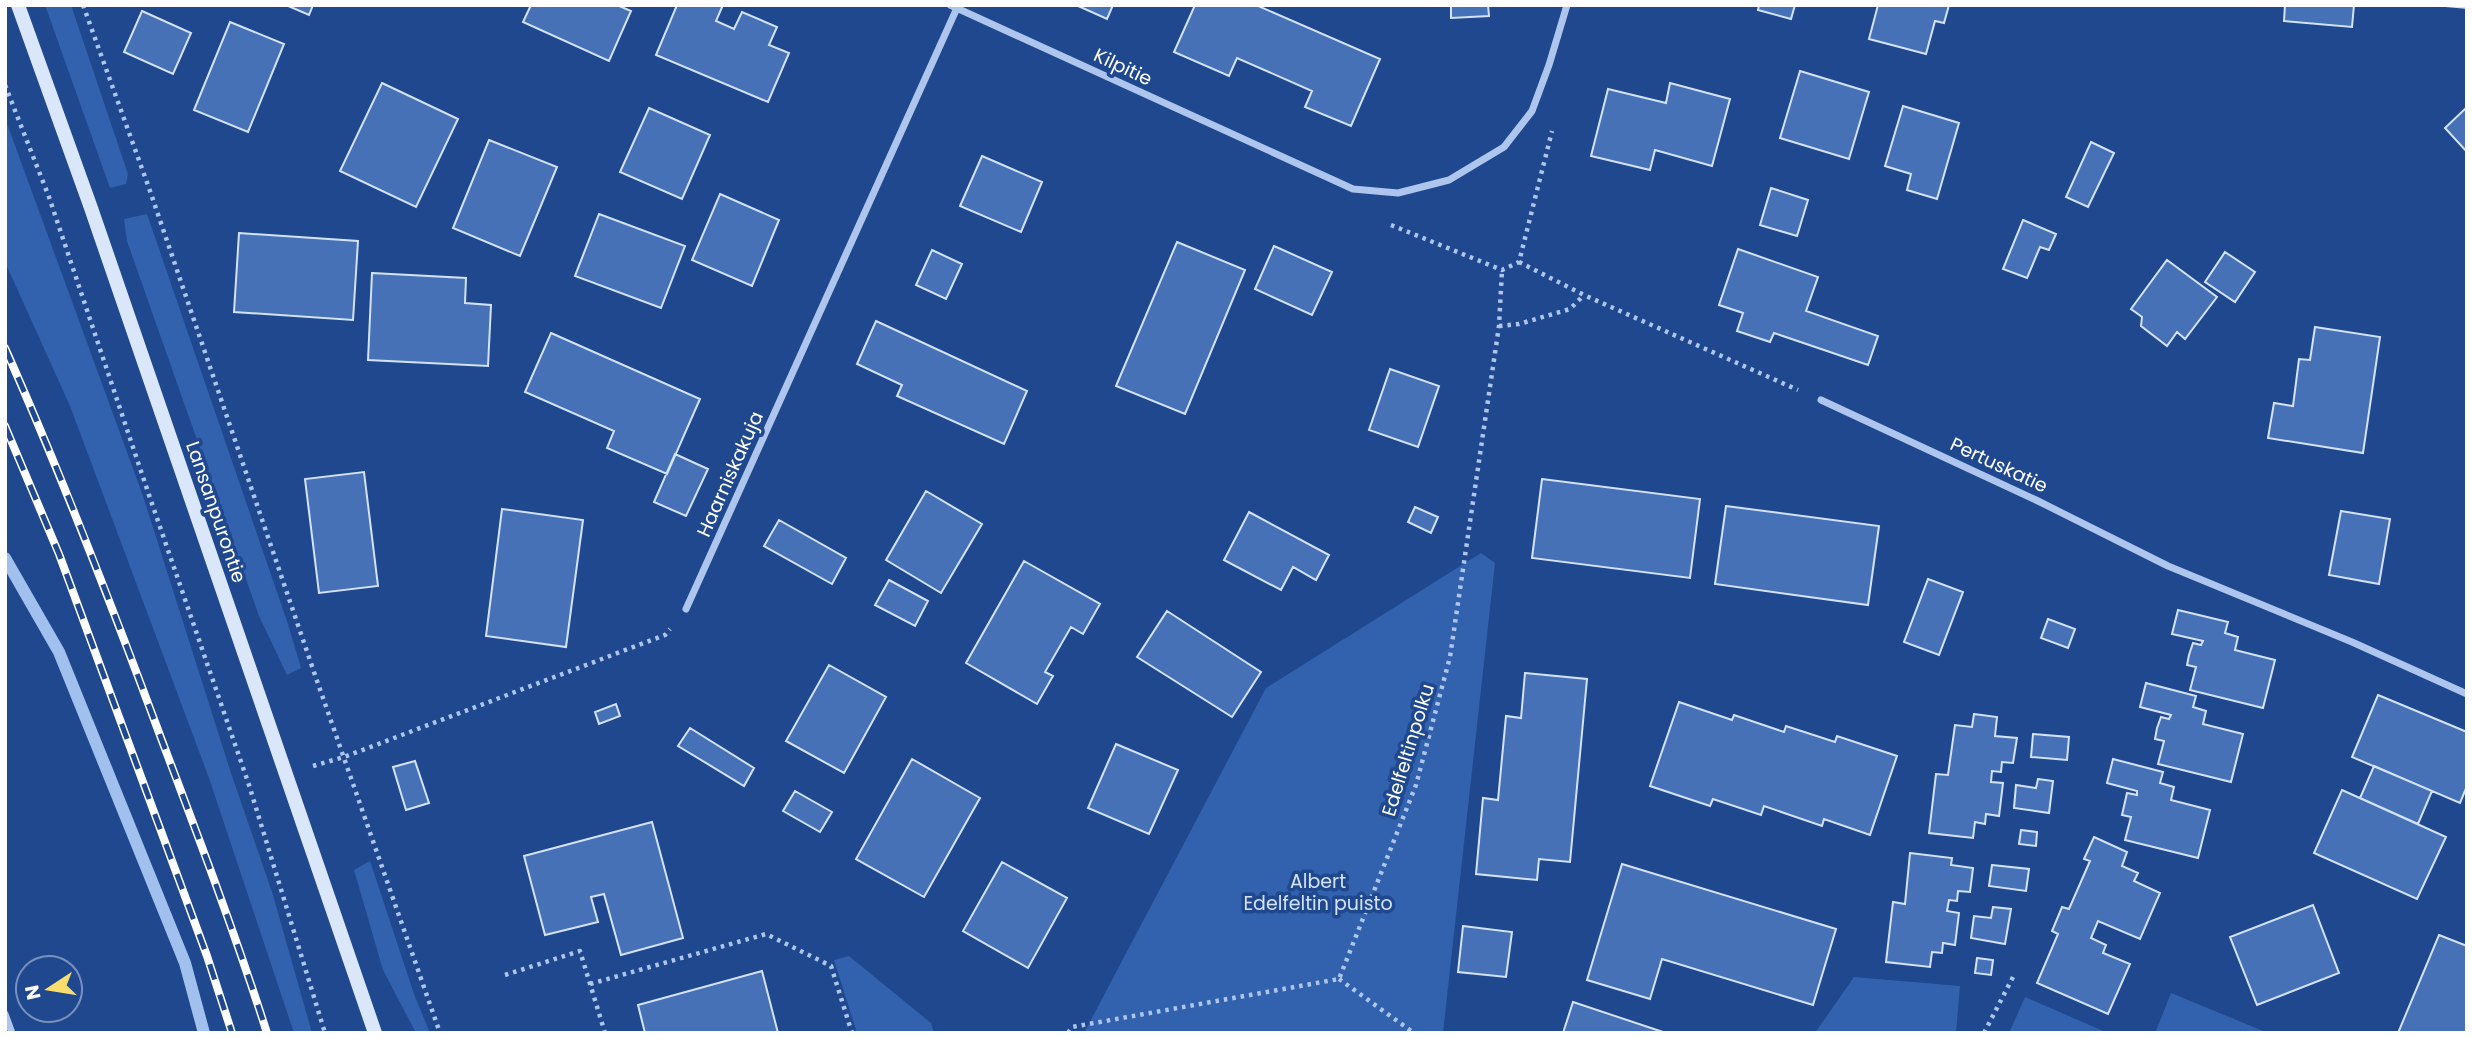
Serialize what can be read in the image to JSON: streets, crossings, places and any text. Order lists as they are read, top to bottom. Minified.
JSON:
{"streets":{"street":["Kilpitie","Pertuskatie","Haarniskakuja","Lansanpurontie"],"path":["Edelfeltinpolku"]},"crossings":[["Kilpitie","Haarniskakuja"]],"parks":["Albert Edelfeltin puisto"],"north":"left"}
